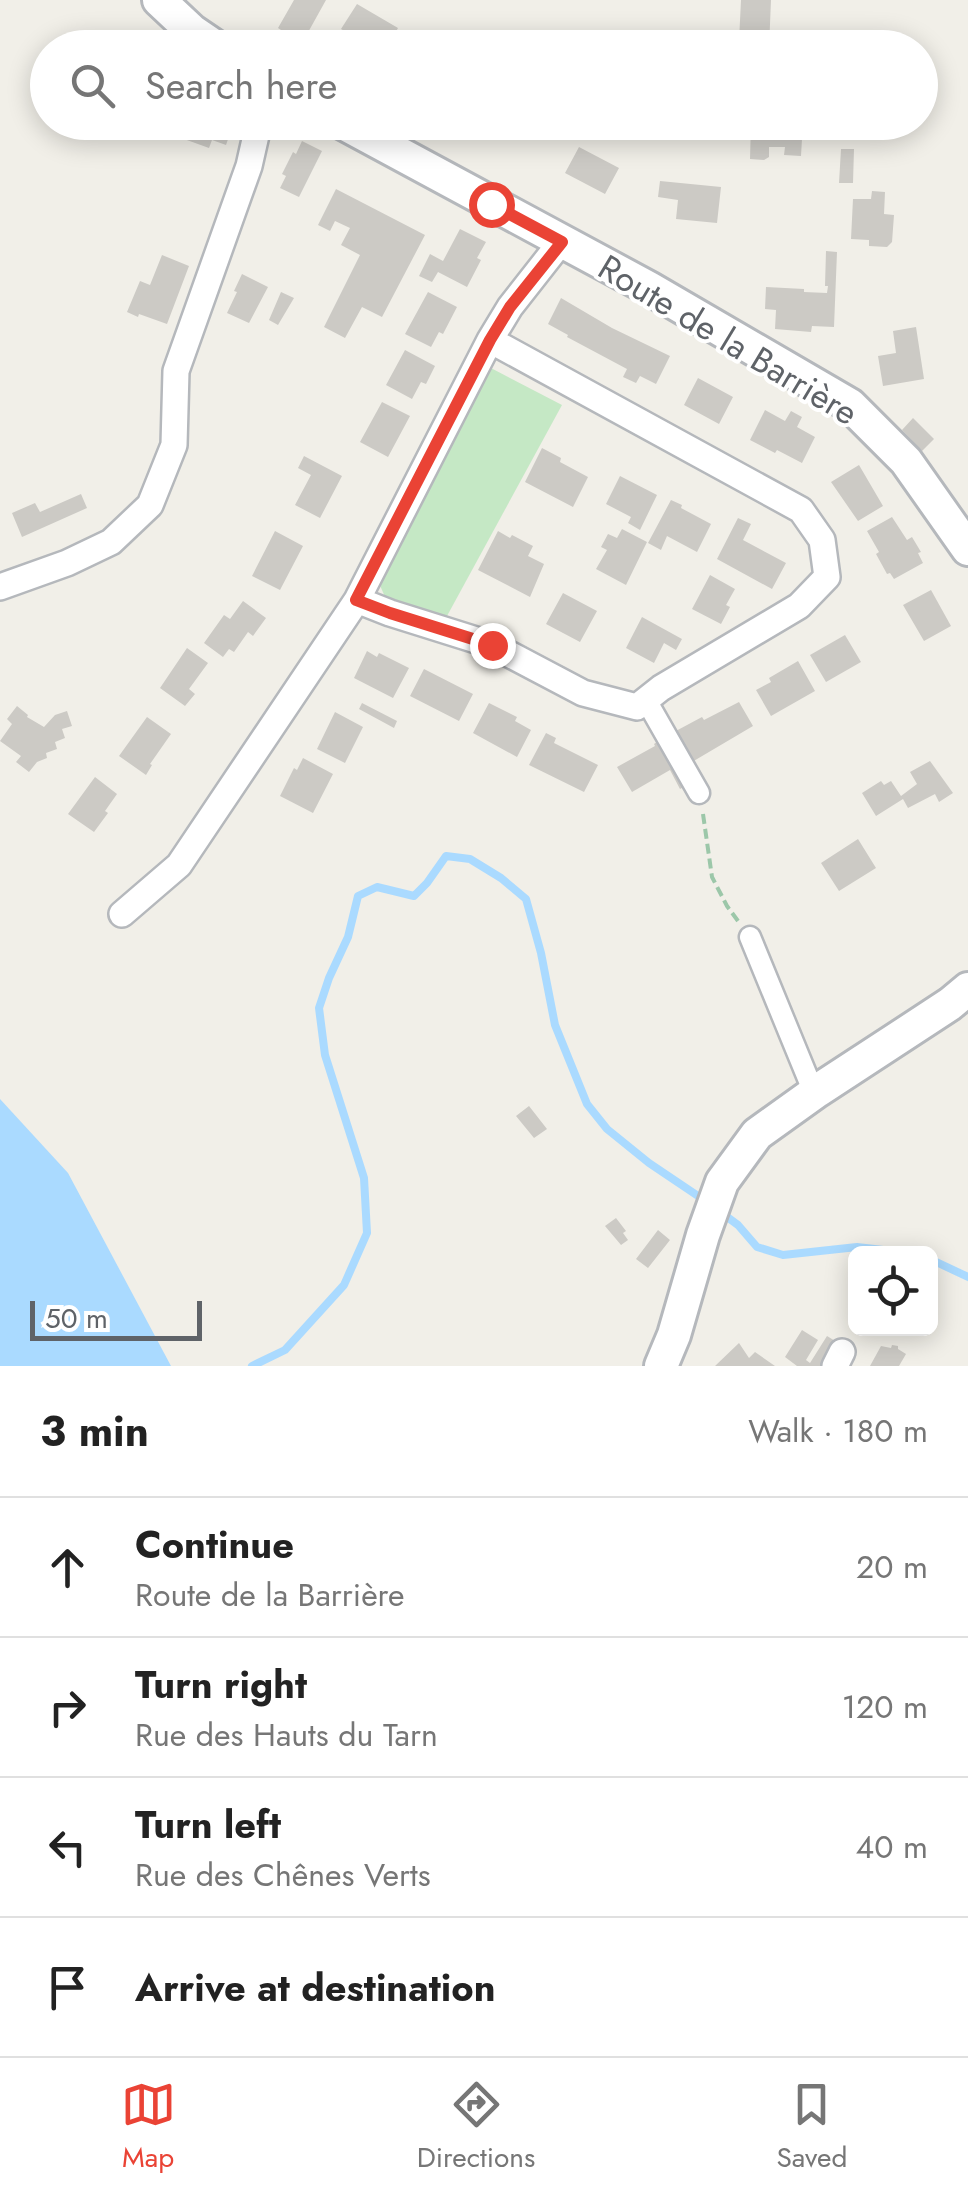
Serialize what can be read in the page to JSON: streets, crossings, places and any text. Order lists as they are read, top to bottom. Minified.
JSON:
{"streets":{"street":["Route de la Barrière"]},"scale_bar":"50 m","page":{"search":"Search here","scale":"50 m","heading":["3 min","Walk · 180 m"],"list":[["Continue","Route de la Barrière","20 m"],["Turn right","Rue des Hauts du Tarn","120 m"],["Turn left","Rue des Chênes Verts","40 m"],"Arrive at destination"],"nav":["Map","Directions","Saved"]}}
